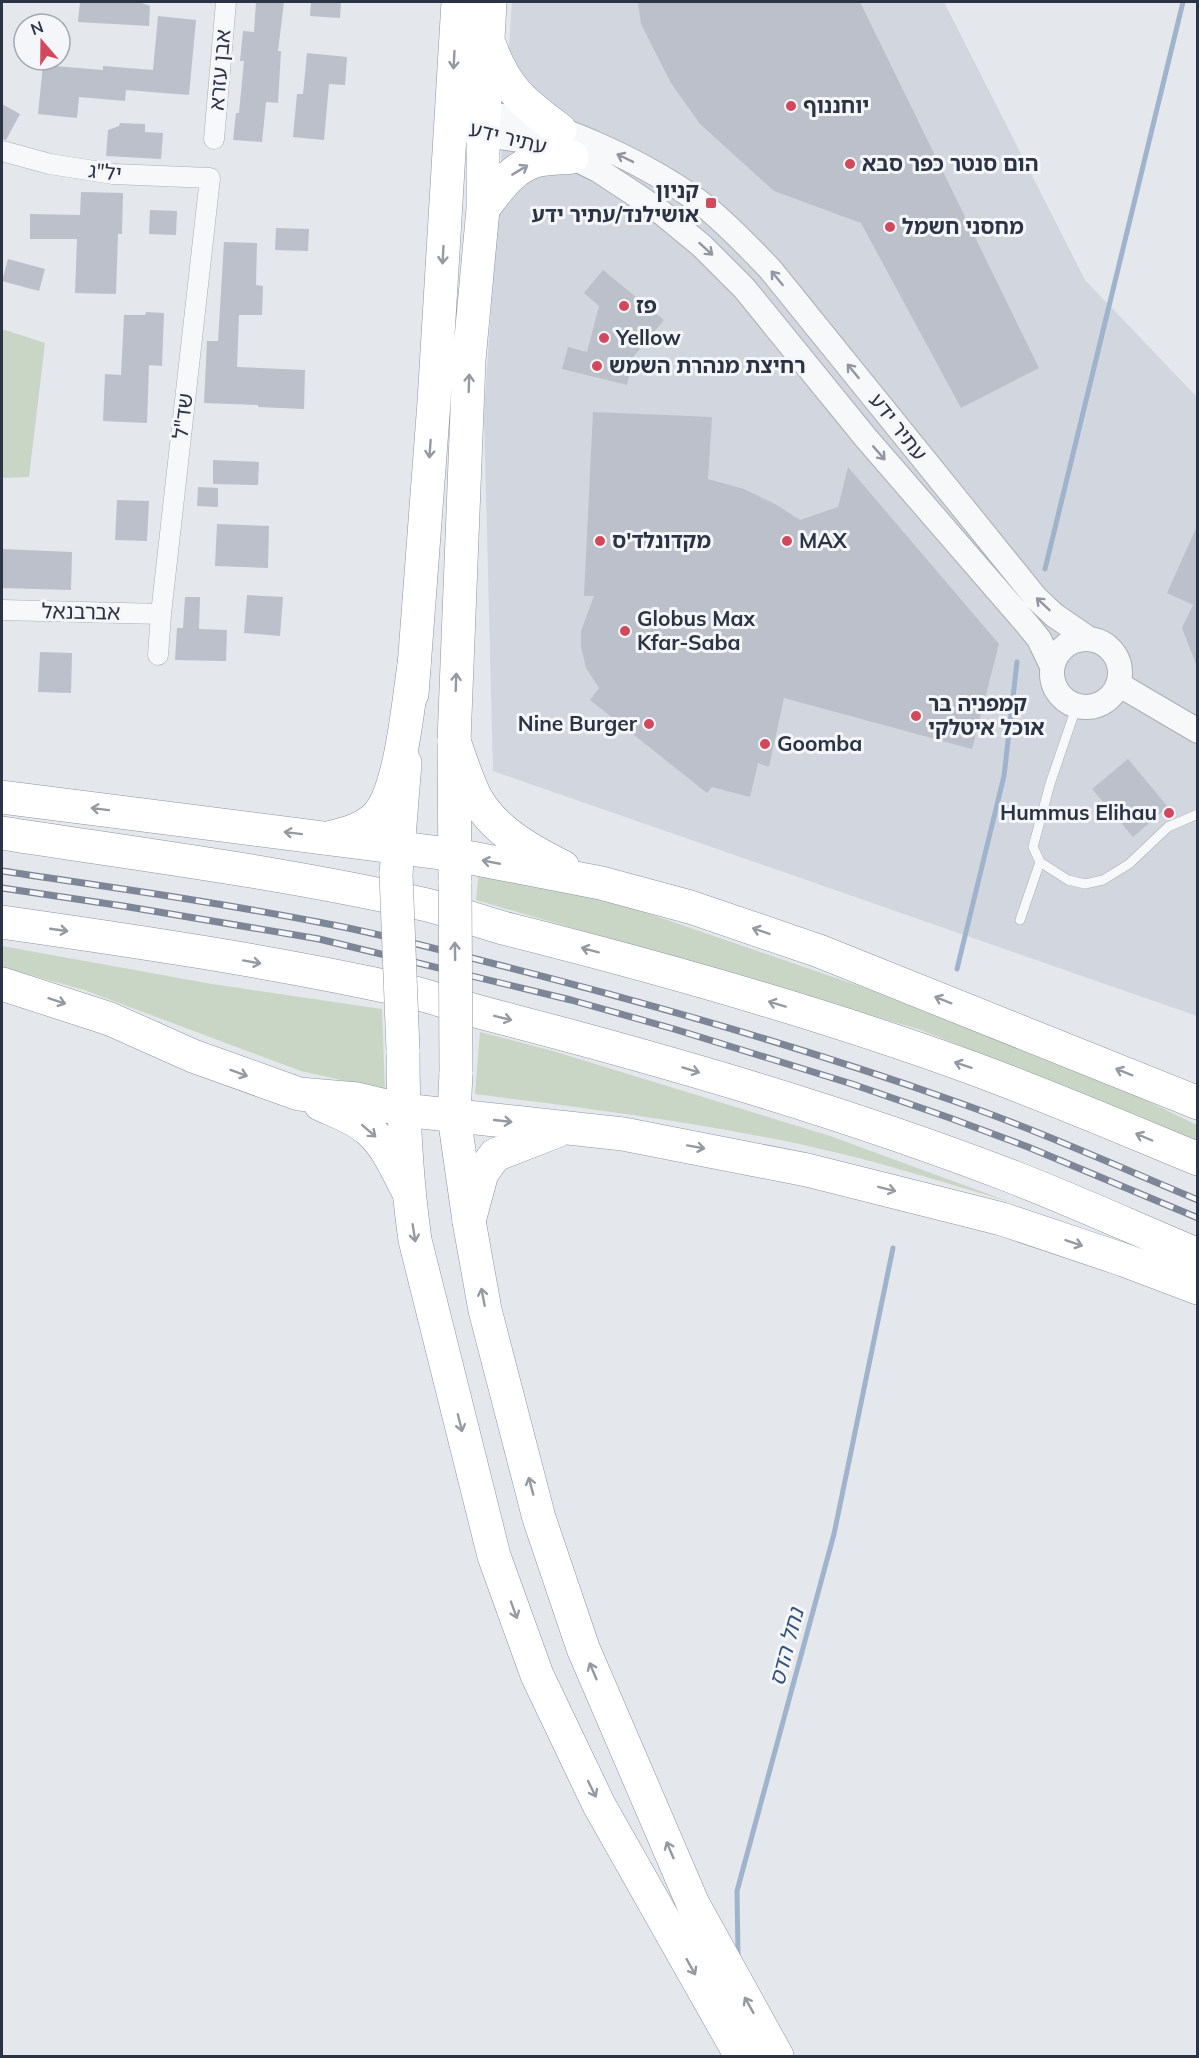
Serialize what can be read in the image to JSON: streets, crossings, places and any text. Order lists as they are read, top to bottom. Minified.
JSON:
{"streets":{"street":["אבן עזרא","עתיר ידע","יל\"ג","שד\"ל","אברבנאל"]},"crossings":[["יל\"ג","שד\"ל"],["שד\"ל","אברבנאל"]],"water":["נחל הדס"],"places":{"other":["יוחננוף","הום סנטר כפר סבא","מחסני חשמל","פז","Yellow","רחיצת מנהרת השמש","מקדונלד'ס","MAX","Globus Max Kfar-Saba","קמפניה בר אוכל איטלקי","Nine Burger","Goomba","Hummus Elihau"],"transit":["קניון אושילנד/עתיר ידע"]},"north":"top"}
